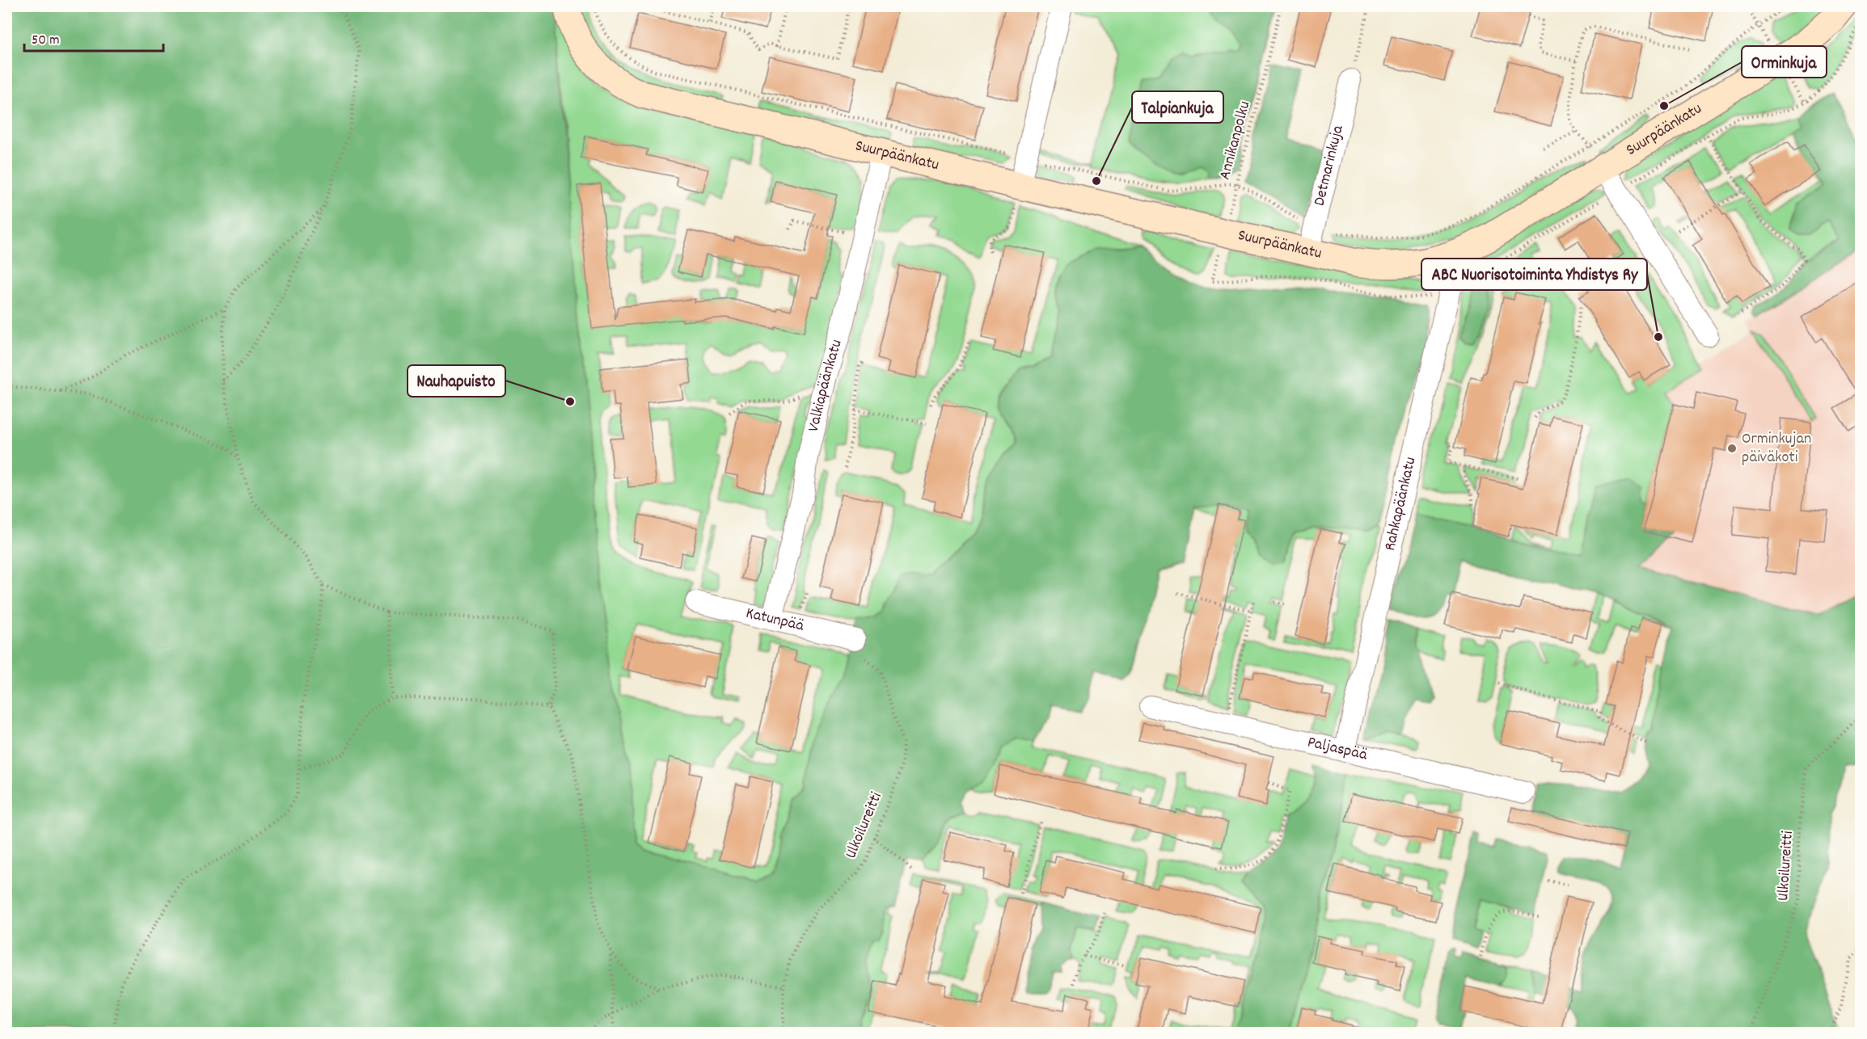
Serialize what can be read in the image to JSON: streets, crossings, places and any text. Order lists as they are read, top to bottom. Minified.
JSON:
{"streets":{"street":["Suurpäänkatu","Detmarinkuja","Valkiapäänkatu","Rahkapäänkatu","Katunpää","Paljaspää"],"path":["Annikanpolku","Ulkoilureitti"]},"crossings":[["Suurpäänkatu","Annikanpolku"],["Suurpäänkatu","Detmarinkuja"],["Suurpäänkatu","Valkiapäänkatu"],["Suurpäänkatu","Rahkapäänkatu"],["Valkiapäänkatu","Katunpää"],["Rahkapäänkatu","Paljaspää"],["Katunpää","Ulkoilureitti"]],"places":["Orminkuja","Talpiankuja","ABC Nuorisotoiminta Yhdistys Ry","Nauhapuisto","Orminkujan päiväkoti"],"scale_bar":"50 m"}
